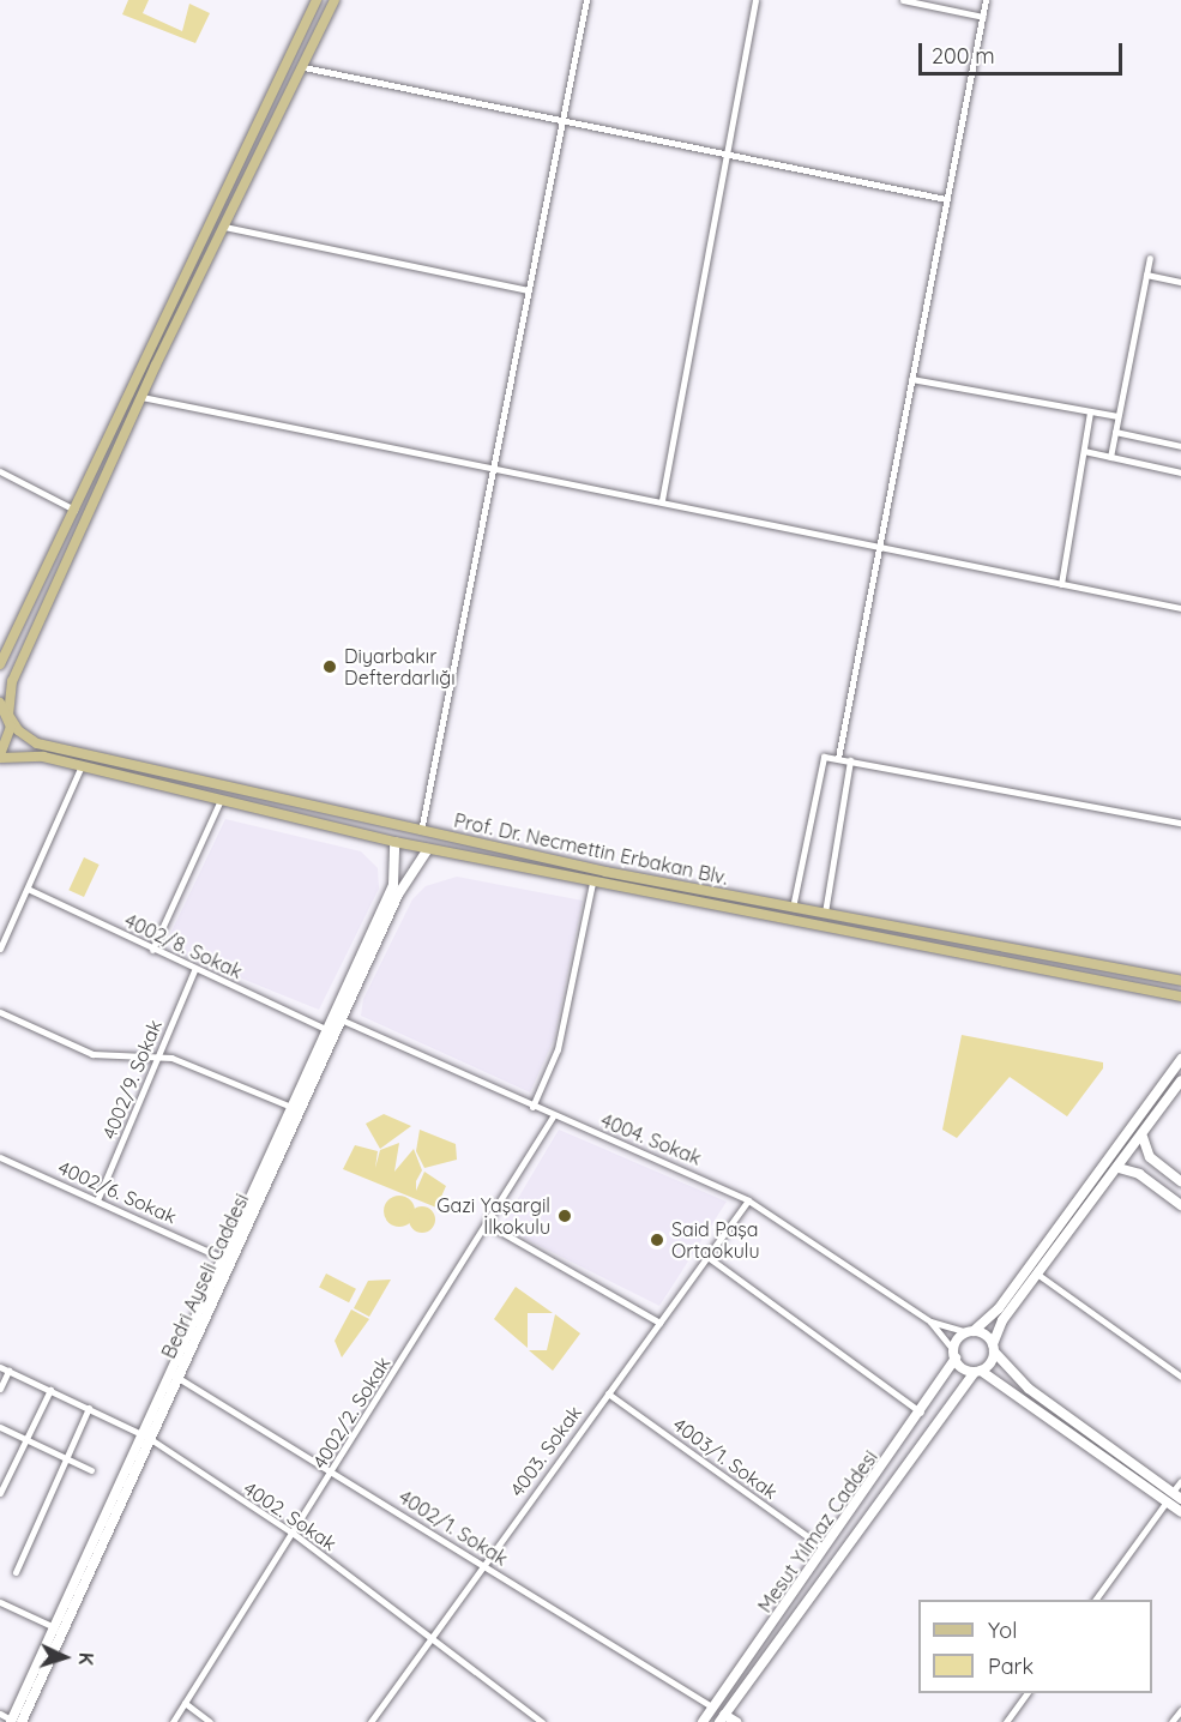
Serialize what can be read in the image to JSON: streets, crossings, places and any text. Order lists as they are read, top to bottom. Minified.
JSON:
{"streets":{"main road":["Prof. Dr. Necmettin Erbakan Blv.","Bedri Ayseli Caddesi","Mesut Yılmaz Caddesi"],"street":["4002/8. Sokak","4002/9. Sokak","4004. Sokak","4002/6. Sokak","4002/2. Sokak","4003. Sokak","4003/1. Sokak","4002. Sokak","4002/1. Sokak"]},"crossings":[["Prof. Dr. Necmettin Erbakan Blv.","Bedri Ayseli Caddesi"],["4002/8. Sokak","4002/9. Sokak"],["4002/8. Sokak","Bedri Ayseli Caddesi"],["4002/9. Sokak","4002/6. Sokak"],["4004. Sokak","Bedri Ayseli Caddesi"],["4004. Sokak","4002/2. Sokak"],["4004. Sokak","4003. Sokak"],["4002/6. Sokak","Bedri Ayseli Caddesi"],["Bedri Ayseli Caddesi","4002. Sokak"],["Bedri Ayseli Caddesi","4002/1. Sokak"],["4002/2. Sokak","4002. Sokak"],["4002/2. Sokak","4002/1. Sokak"],["4003. Sokak","4003/1. Sokak"],["4003. Sokak","4002. Sokak"],["4003. Sokak","4002/1. Sokak"],["4003/1. Sokak","Mesut Yılmaz Caddesi"],["4002/1. Sokak","Mesut Yılmaz Caddesi"]],"places":["Diyarbakır Defterdarlığı","Gazi Yaşargil İlkokulu","Said Paşa Ortaokulu"],"legend":["Yol","Park"],"scale_bar":"200 m","north":"right"}
